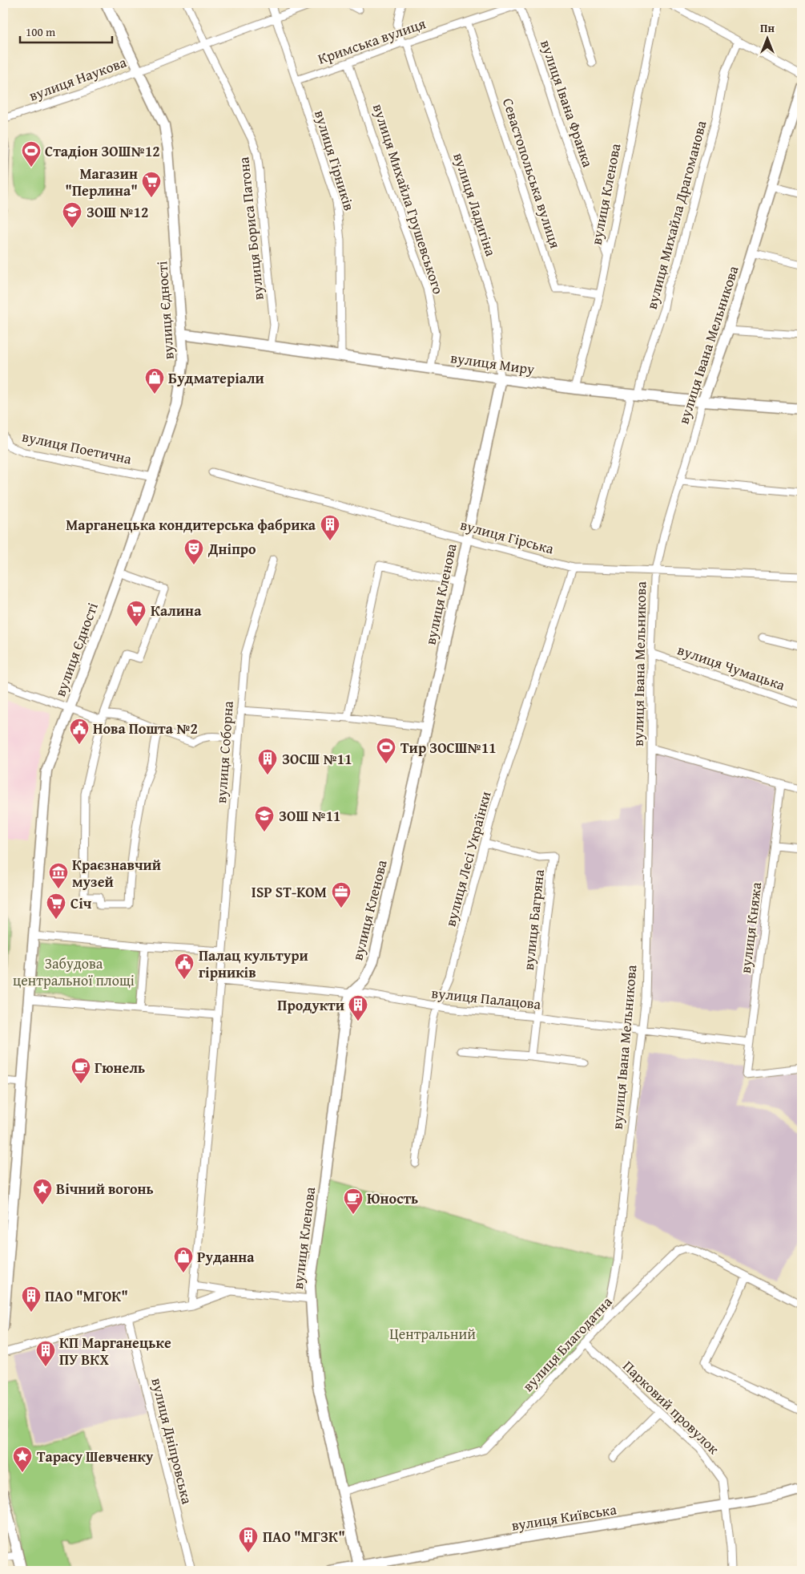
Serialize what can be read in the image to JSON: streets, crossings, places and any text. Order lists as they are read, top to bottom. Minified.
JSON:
{"streets":{"street":["Кримська вулиця","вулиця Наукова","вулиця Івана Франка","вулиця Гірників","Севастопольська вулиця","вулиця Кленова","вулиця Михайла Грушевського","вулиця Ладигіна","вулиця Михайла Драгоманова","вулиця Бориса Патона","вулиця Єдності","вулиця Івана Мельникова","вулиця Миру","вулиця Поетична","вулиця Гірська","вулиця Чумацька","вулиця Соборна","вулиця Лесі Українки","вулиця Багряна","вулиця Княжа","вулиця Палацова","вулиця Благодатна","Парковий провулок","вулиця Дніпровська","вулиця Київська"]},"crossings":[["Кримська вулиця","вулиця Івана Франка"],["Кримська вулиця","вулиця Гірників"],["Кримська вулиця","Севастопольська вулиця"],["Кримська вулиця","вулиця Михайла Грушевського"],["Кримська вулиця","вулиця Ладигіна"],["вулиця Наукова","вулиця Гірників"],["вулиця Наукова","вулиця Бориса Патона"],["вулиця Наукова","вулиця Єдності"],["вулиця Івана Франка","вулиця Кленова"],["вулиця Гірників","вулиця Миру"],["Севастопольська вулиця","вулиця Кленова"],["вулиця Кленова","вулиця Ладигіна"],["вулиця Кленова","вулиця Миру"],["вулиця Кленова","вулиця Гірська"],["вулиця Кленова","вулиця Палацова"],["вулиця Кленова","вулиця Благодатна"],["вулиця Кленова","вулиця Київська"],["вулиця Михайла Грушевського","вулиця Миру"],["вулиця Ладигіна","вулиця Миру"],["вулиця Михайла Драгоманова","вулиця Миру"],["вулиця Бориса Патона","вулиця Миру"],["вулиця Єдності","вулиця Миру"],["вулиця Єдності","вулиця Поетична"],["вулиця Івана Мельникова","вулиця Миру"],["вулиця Івана Мельникова","вулиця Гірська"],["вулиця Івана Мельникова","вулиця Чумацька"],["вулиця Івана Мельникова","вулиця Палацова"],["вулиця Івана Мельникова","вулиця Благодатна"],["вулиця Гірська","вулиця Лесі Українки"],["вулиця Соборна","вулиця Палацова"],["вулиця Лесі Українки","вулиця Багряна"],["вулиця Лесі Українки","вулиця Палацова"],["вулиця Багряна","вулиця Палацова"],["вулиця Княжа","вулиця Палацова"],["вулиця Благодатна","Парковий провулок"],["Парковий провулок","вулиця Київська"]],"parks":["Забудова центральної площі","Центральний"],"places":{"sports":["Стадіон ЗОШ№12","Тир ЗОСШ№11"],"supermarket":["Магазин \"Перлина\"","Калина","Січ"],"school or university":["ЗОШ №12","ЗОШ №11"],"shop":["Будматеріали","Руданна"],"building":["Марганецька кондитерська фабрика","ЗОСШ №11","Продукти","ПАО \"МГОК\"","КП Марганецьке ПУ ВКХ","ПАО \"МГЗК\""],"theatre":["Дніпро"],"public building":["Нова Пошта №2","Палац культури гірників"],"museum":["Краєзнавчий музей"],"office":["ISP ST-KOM"],"cafe":["Гюнель","Юность"],"place":["Вічний вогонь","Тарасу Шевченку"]},"scale_bar":"100 m","north":"top"}
